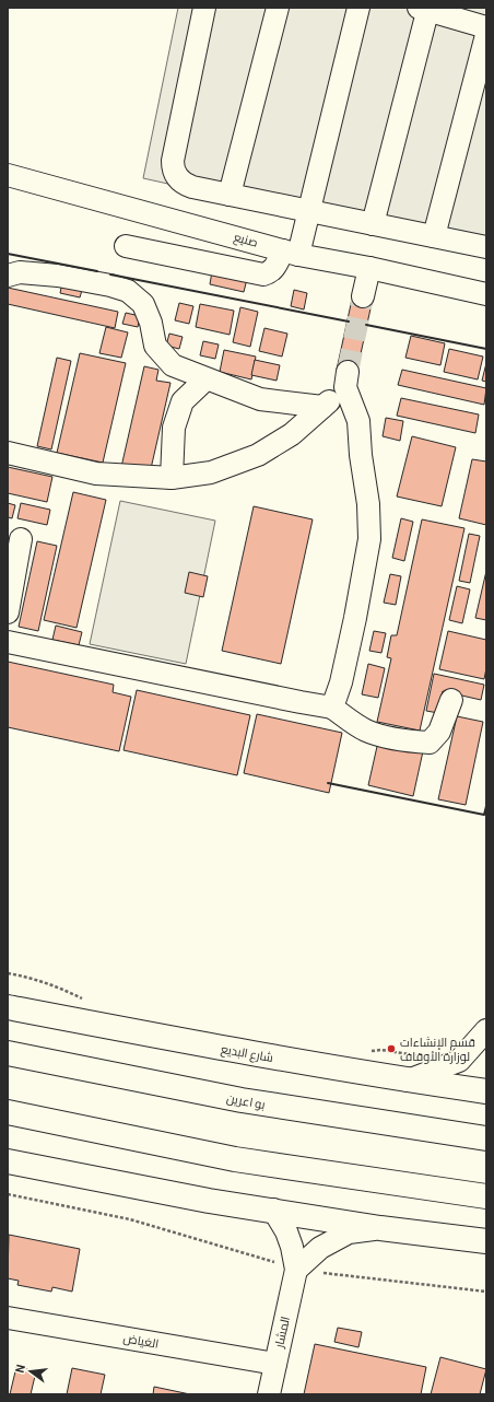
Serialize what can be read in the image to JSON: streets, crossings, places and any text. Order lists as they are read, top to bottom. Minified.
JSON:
{"streets":{"main road":["شارع البديع","بو اعرين"],"street":["صنيع","المشار","الغياض"]},"crossings":[["المشار","الغياض"]],"places":["قسم الإنشاءات لوزارة الأوقاف"],"north":"left"}
